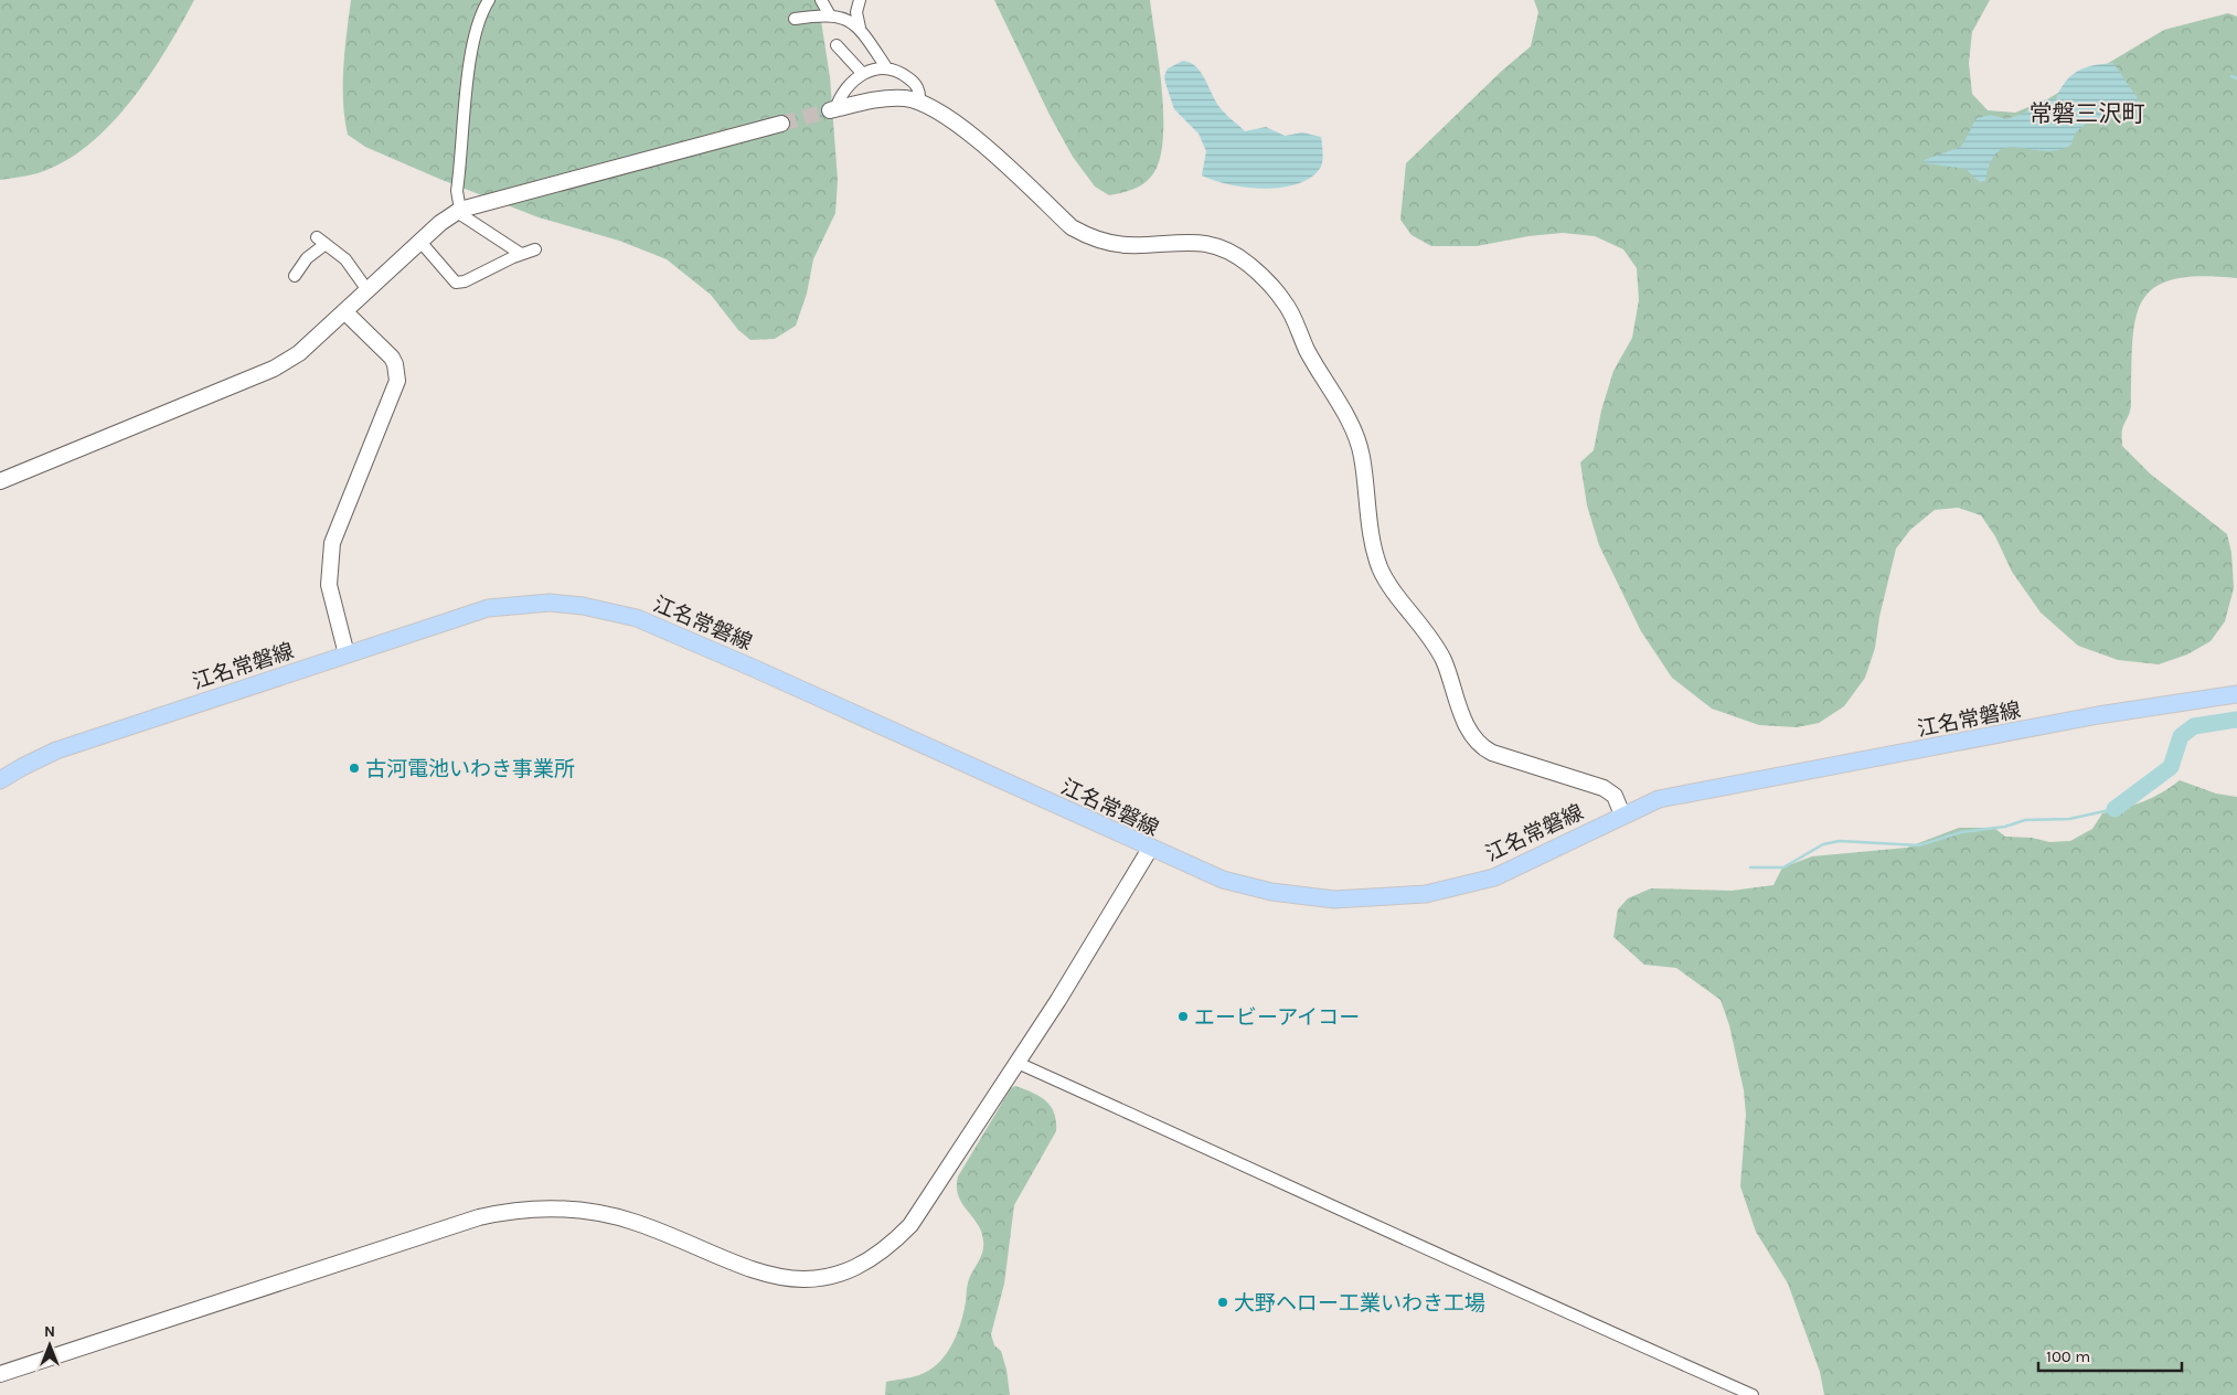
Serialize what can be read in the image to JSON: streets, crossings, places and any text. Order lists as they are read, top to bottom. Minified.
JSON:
{"streets":{"main road":["江名常磐線"]},"districts":["常磐三沢町"],"places":["古河電池いわき事業所","エービーアイコー","大野ヘロー工業いわき工場"],"scale_bar":"100 m","north":"top"}
